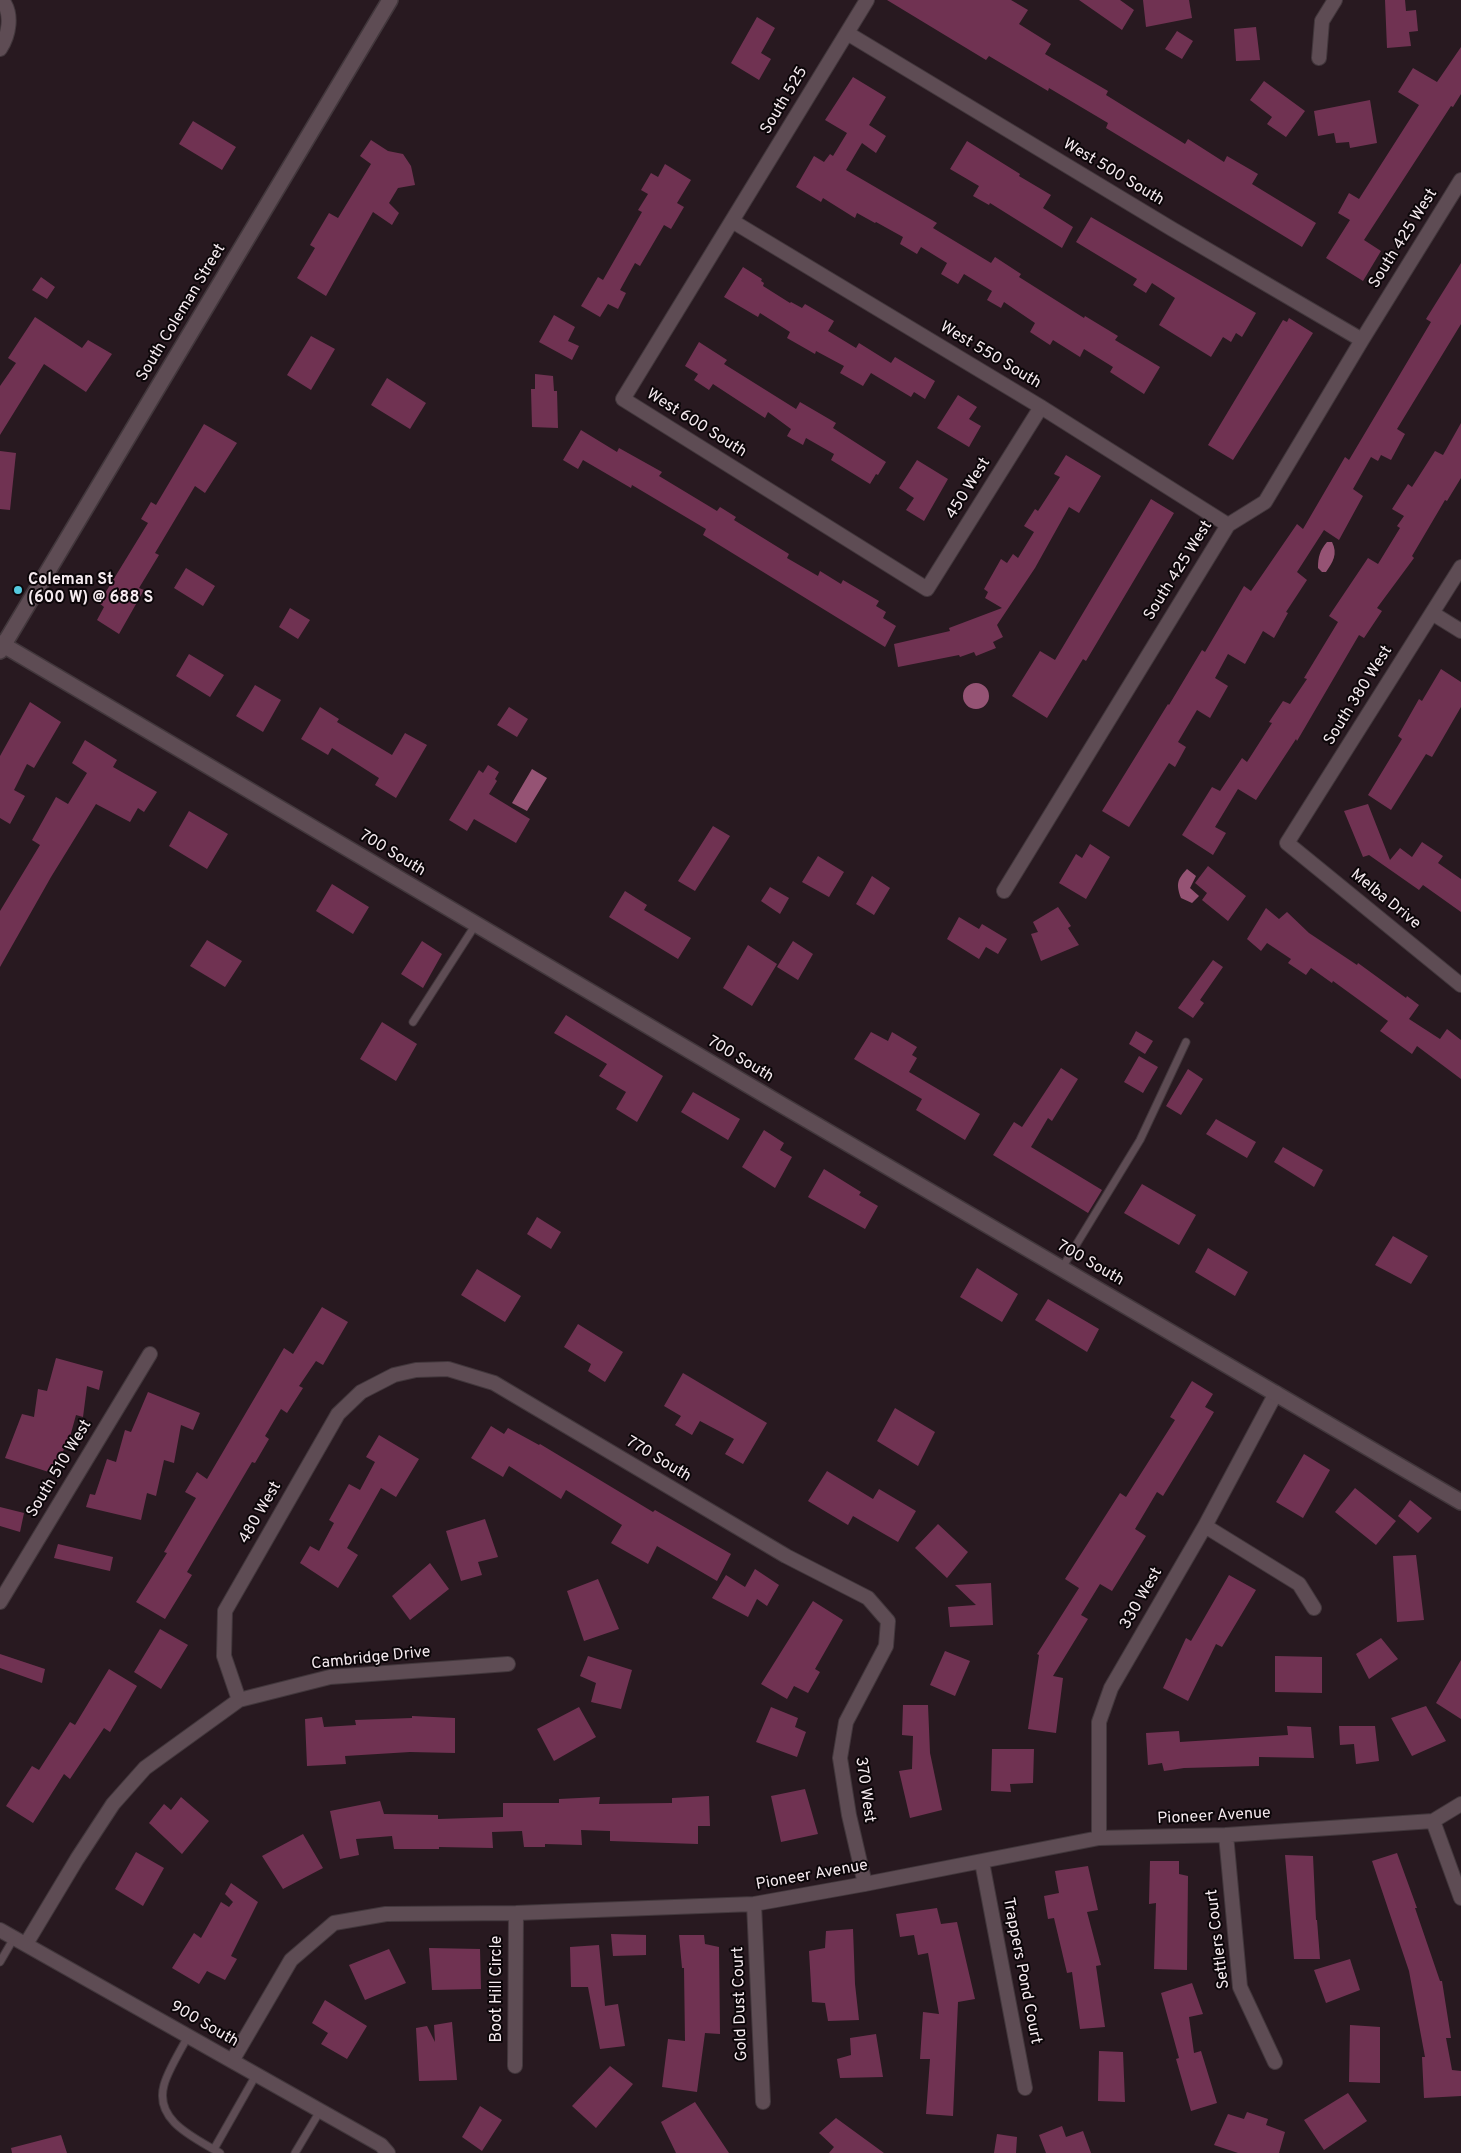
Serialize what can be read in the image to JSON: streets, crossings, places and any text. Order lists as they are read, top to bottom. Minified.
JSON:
{"streets":{"street":["South 525","West 500 South","South 425 West","South Coleman Street","West 550 South","West 600 South","450 West","South 380 West","700 South","Melba Drive","770 South","South 510 West","480 West","330 West","Cambridge Drive","370 West","Pioneer Avenue","Settlers Court","Trappers Pond Court","Boot Hill Circle","Gold Dust Court","900 South"]},"crossings":[["South 525","West 500 South"],["South 525","West 550 South"],["South 525","West 600 South"],["West 500 South","South 425 West"],["South 425 West","West 550 South"],["South Coleman Street","700 South"],["West 550 South","West 600 South"],["West 550 South","450 West"],["West 600 South","450 West"],["South 380 West","Melba Drive"],["700 South","330 West"],["770 South","480 West"],["770 South","370 West"],["480 West","Cambridge Drive"],["330 West","Pioneer Avenue"],["Cambridge Drive","900 South"],["370 West","Pioneer Avenue"],["Pioneer Avenue","Settlers Court"],["Pioneer Avenue","Trappers Pond Court"],["Pioneer Avenue","Boot Hill Circle"],["Pioneer Avenue","Gold Dust Court"],["Pioneer Avenue","900 South"]],"places":["Coleman St (600 W) @ 688 S"]}
